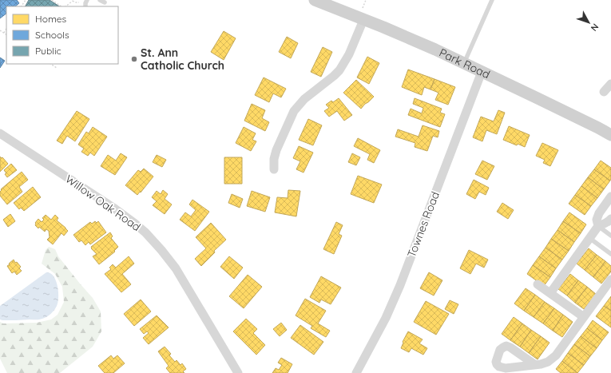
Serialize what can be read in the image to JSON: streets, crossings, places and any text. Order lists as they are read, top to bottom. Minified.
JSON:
{"streets":{"main road":["Park Road"],"street":["Willow Oak Road","Townes Road"]},"crossings":[["Park Road","Townes Road"]],"places":["St. Ann Catholic Church"],"legend":["Homes","Schools","Public"],"north":"bottom right"}
